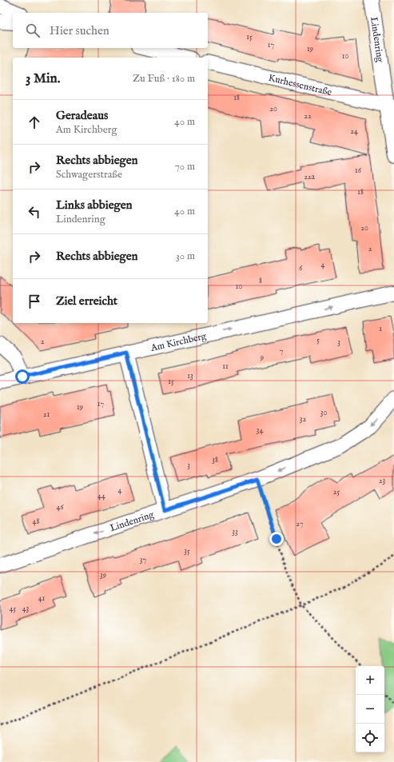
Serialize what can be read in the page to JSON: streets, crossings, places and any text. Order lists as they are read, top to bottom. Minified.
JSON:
{"streets":{"street":["Lindenring","Kurhessenstraße","Am Kirchberg"]},"crossings":[["Lindenring","Kurhessenstraße"]],"one_way":["Lindenring","Am Kirchberg"],"house_numbers":["15","17","19","10","18","20","22","24","16","22a","18","20","2","4","6","8","10","1","5","2","3","7","9","11","13","15","17","19","30","21","32","34","38","3","23","4","25","44","46","48","27","33","35","37","39","41","45","43"],"page":{"search":"Hier suchen","heading":["3 Min.","Zu Fuß · 180 m"],"list":[["Geradeaus","Am Kirchberg","40 m"],["Rechts abbiegen","Schwagerstraße","70 m"],["Links abbiegen","Lindenring","40 m"],["Rechts abbiegen","30 m"],"Ziel erreicht"],"map_buttons":["+","−"]}}
